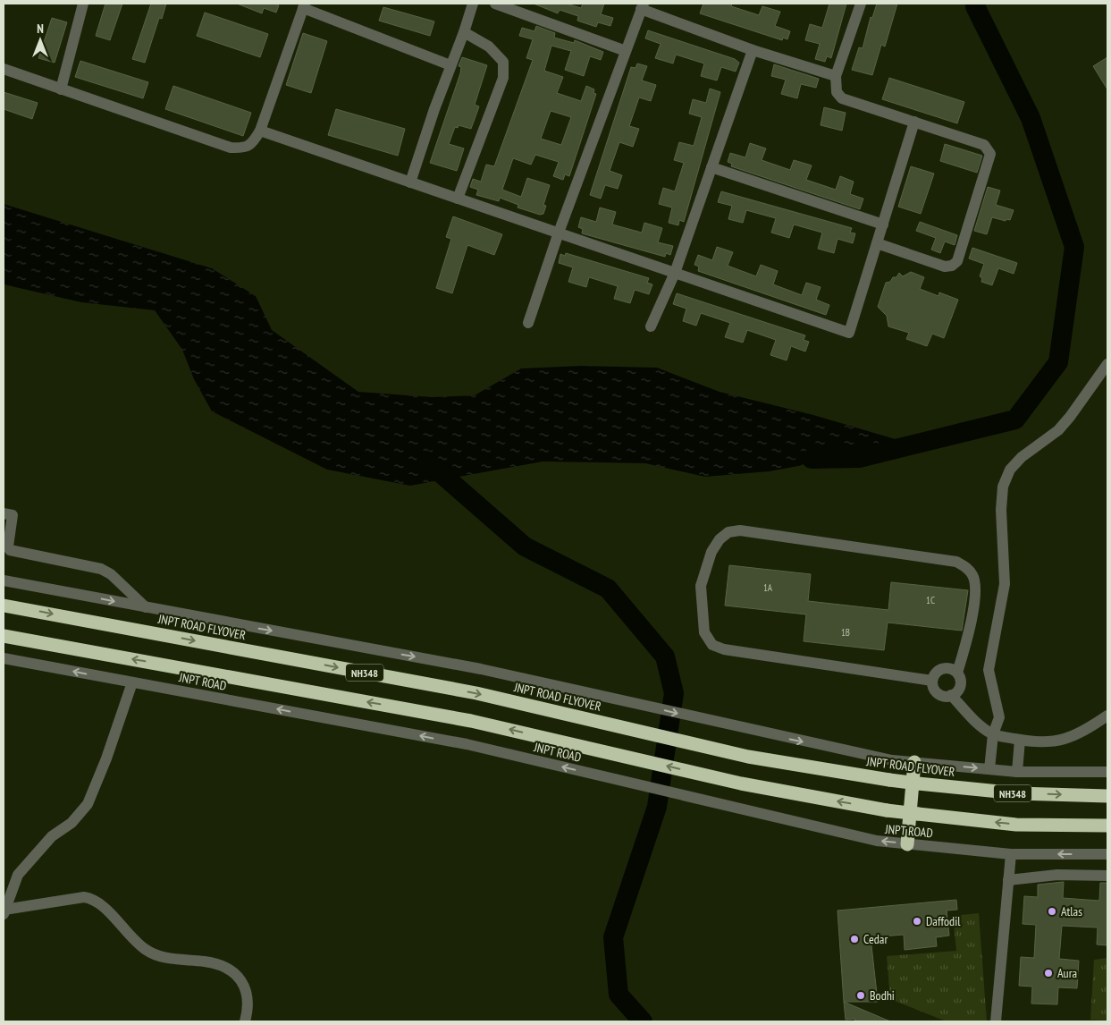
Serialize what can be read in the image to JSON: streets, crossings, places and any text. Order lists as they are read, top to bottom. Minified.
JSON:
{"streets":{"highway":["JNPT ROAD FLYOVER","NH348"],"street":["JNPT ROAD"]},"places":["Atlas","Daffodil","Cedar","Aura","Bodhi"],"house_numbers":["1A","1C","1B"],"north":"top"}
